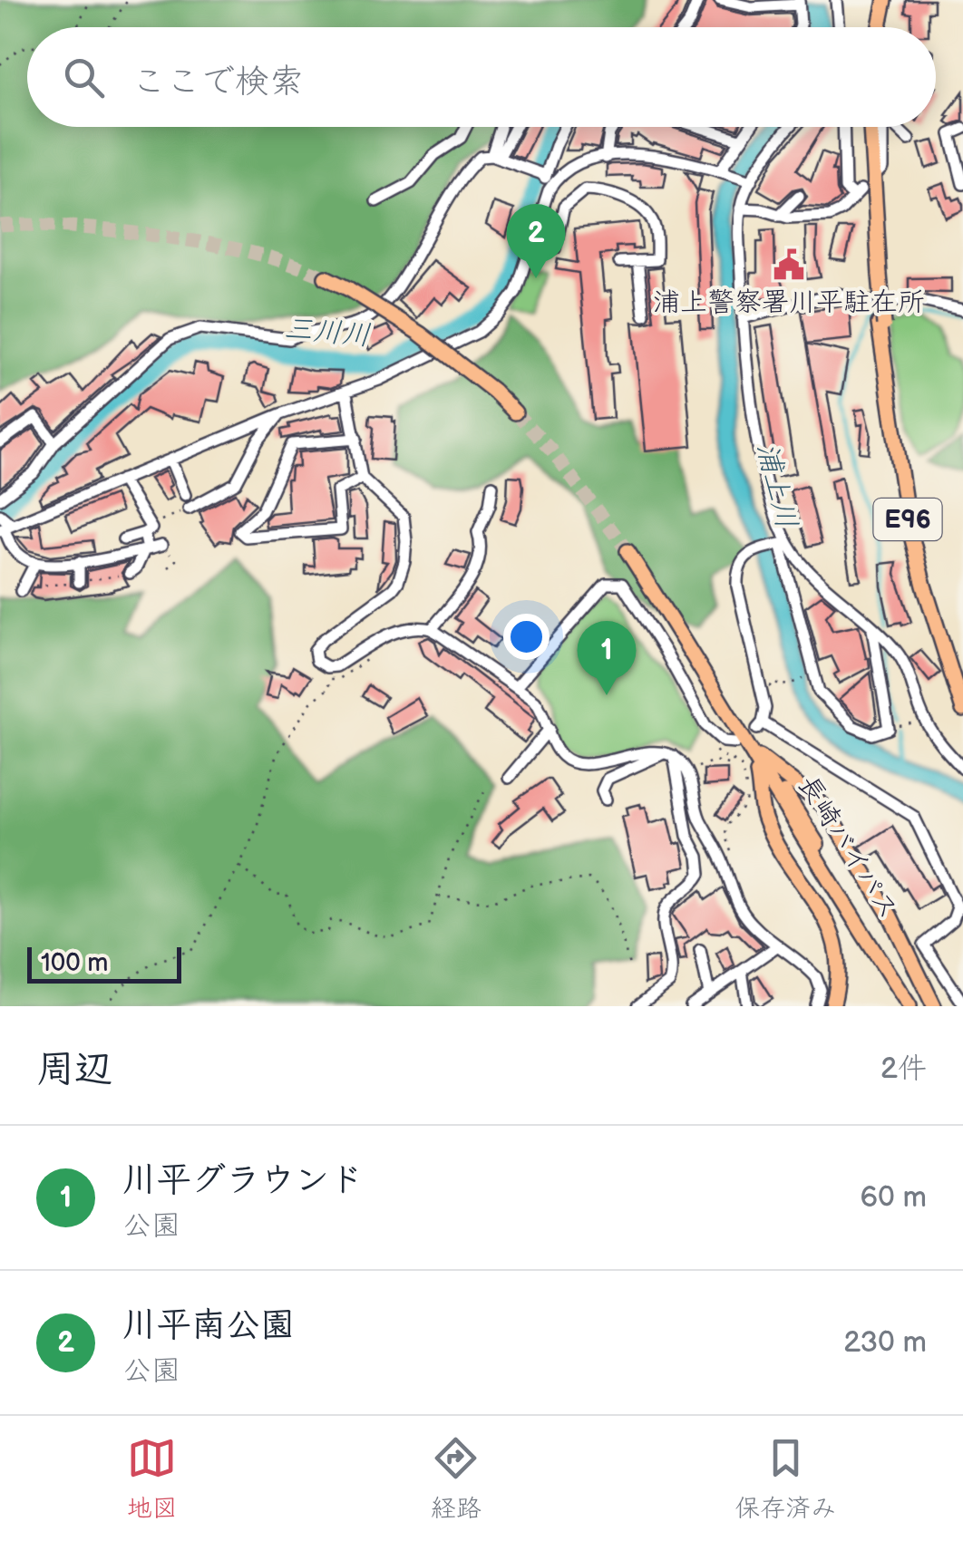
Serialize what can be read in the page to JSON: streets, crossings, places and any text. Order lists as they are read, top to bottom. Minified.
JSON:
{"streets":{"highway":["E96","長崎バイパス"]},"water":["三川川","浦上川"],"places":{"public building":["浦上警察署川平駐在所"]},"scale_bar":"100 m","page":{"search":"ここで検索","pins":["2","1"],"scale":"100 m","heading":["周辺","2件"],"list":[{"mark":"1","name":"川平グラウンド","note":"公園","value":"60 m"},{"mark":"2","name":"川平南公園","note":"公園","value":"230 m"}],"nav":["地図","経路","保存済み"]}}
